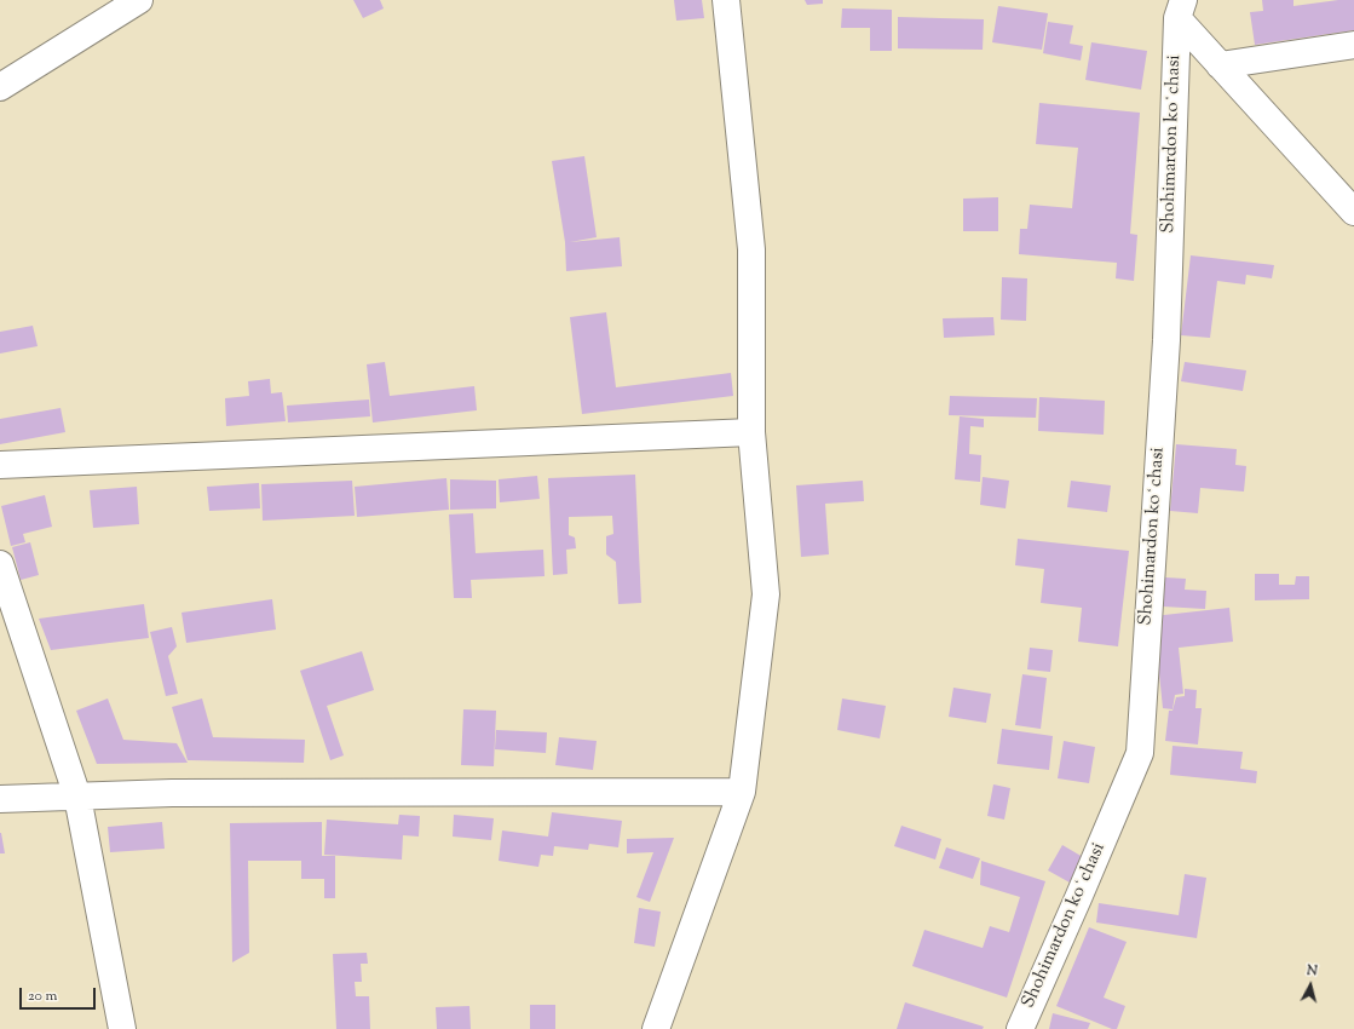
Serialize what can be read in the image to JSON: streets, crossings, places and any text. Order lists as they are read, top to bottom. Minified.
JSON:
{"streets":{"street":["Shohimardon koʻchasi"]},"scale_bar":"20 m","north":"top"}
